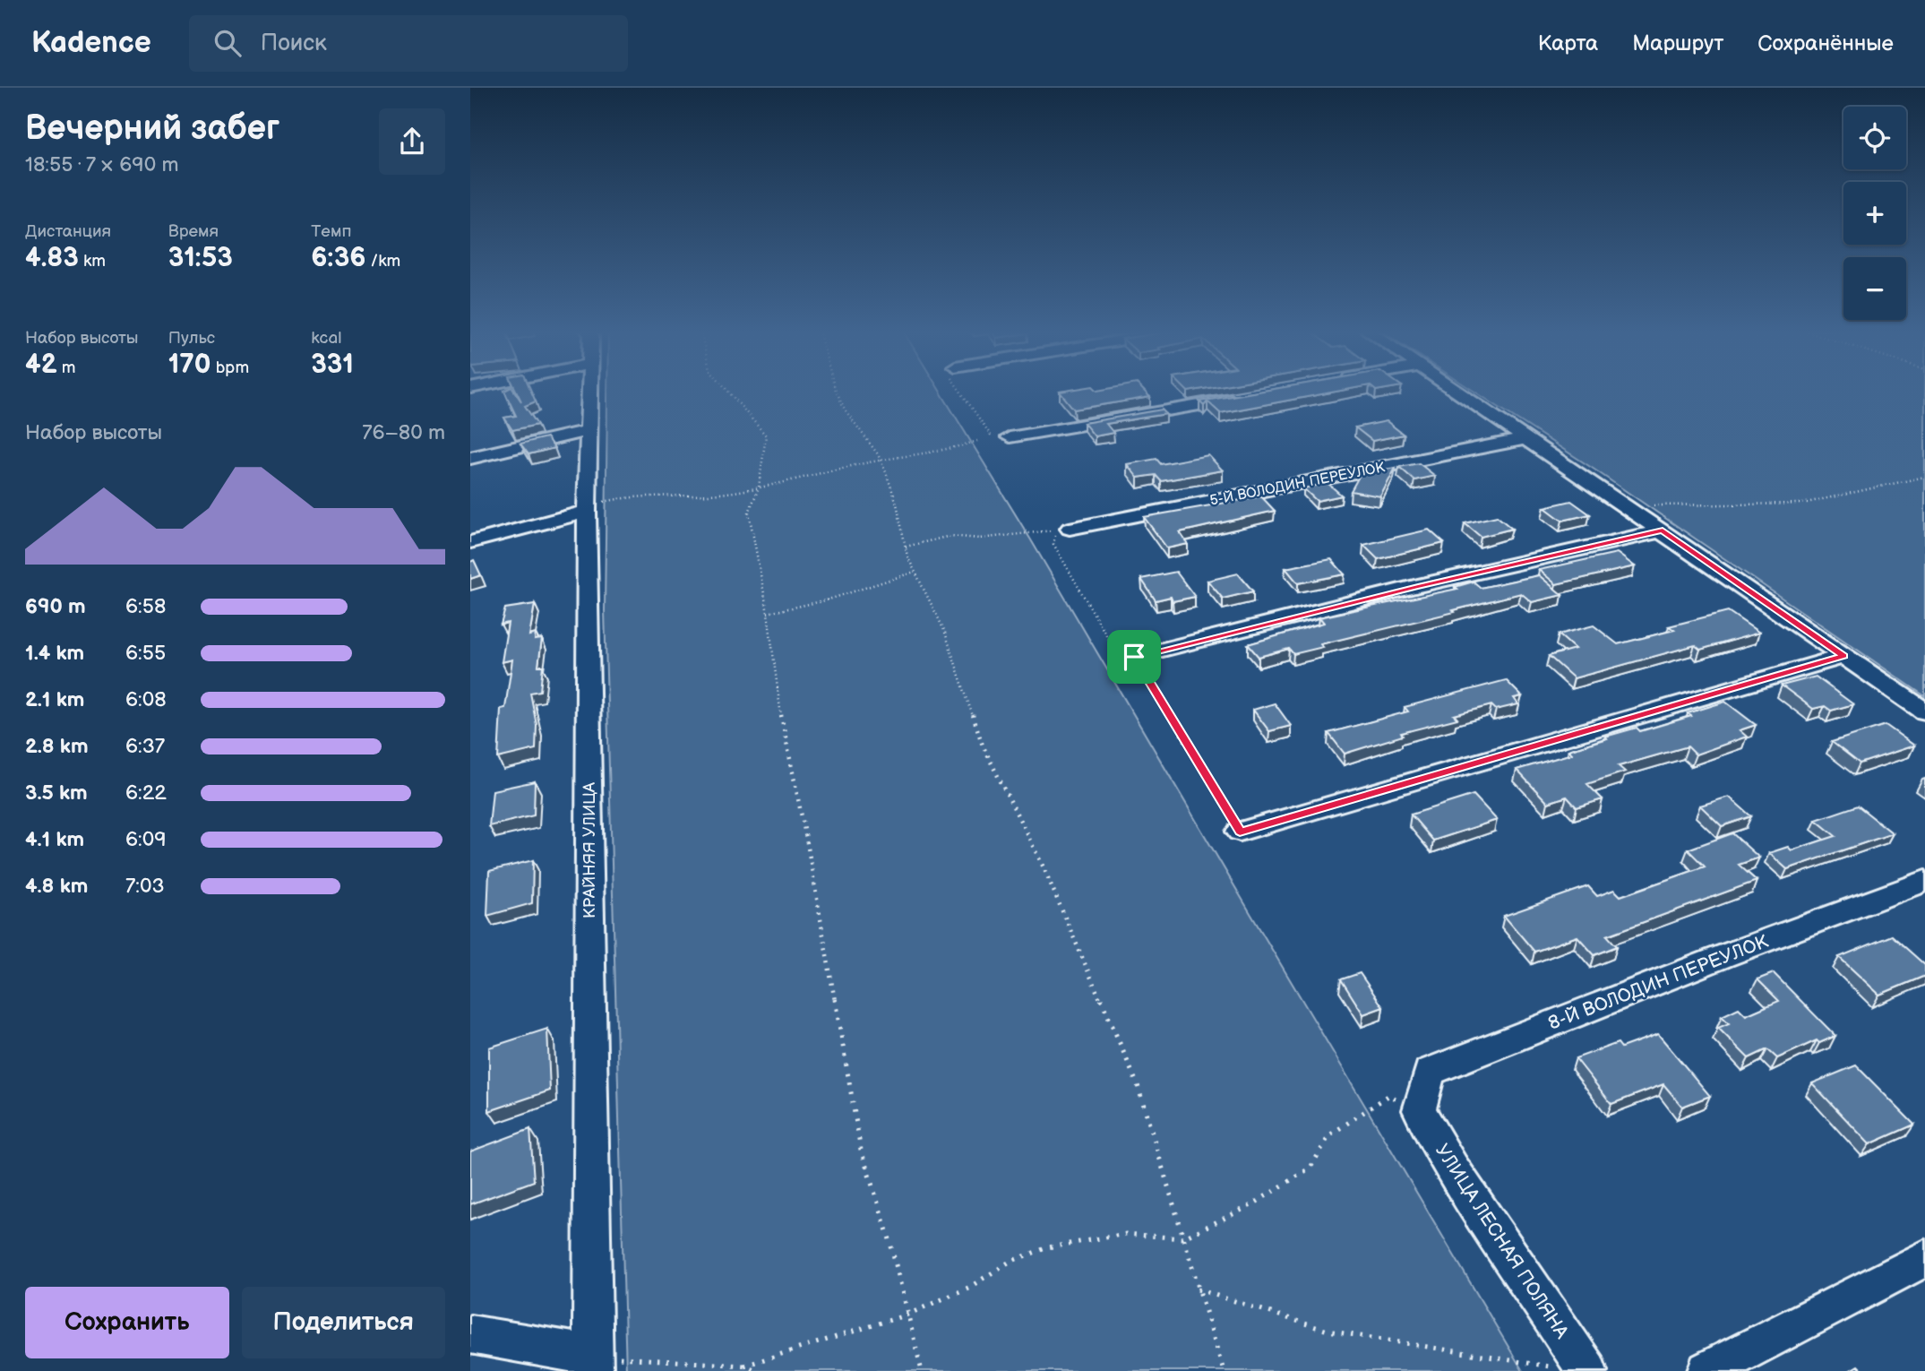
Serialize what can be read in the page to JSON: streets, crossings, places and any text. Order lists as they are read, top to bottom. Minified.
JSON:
{"streets":{"street":["5-Й ВОЛОДИН ПЕРЕУЛОК","КРАЙНЯЯ УЛИЦА","8-Й ВОЛОДИН ПЕРЕУЛОК","УЛИЦА ЛЕСНАЯ ПОЛЯНА"]},"crossings":[["8-Й ВОЛОДИН ПЕРЕУЛОК","УЛИЦА ЛЕСНАЯ ПОЛЯНА"]],"page":{"header":"Kadence","search":"Поиск","nav":["Карта","Маршрут","Сохранённые"],"heading":["Вечерний забег","18:55 · 7 × 690 m"],"map_buttons":["+","−"],"stats":[["Дистанция","4.83 km"],["Время","31:53"],["Темп","6:36 /km"],["Набор высоты","42 m"],["Пульс","170 bpm"],["kcal","331"]],"chart":["Набор высоты","76–80 m"],"list":[{"name":"690 m","note":"6:58"},{"name":"1.4 km","note":"6:55"},{"name":"2.1 km","note":"6:08"},{"name":"2.8 km","note":"6:37"},{"name":"3.5 km","note":"6:22"},{"name":"4.1 km","note":"6:09"},{"name":"4.8 km","note":"7:03"}],"buttons":["Сохранить","Поделиться"]}}
